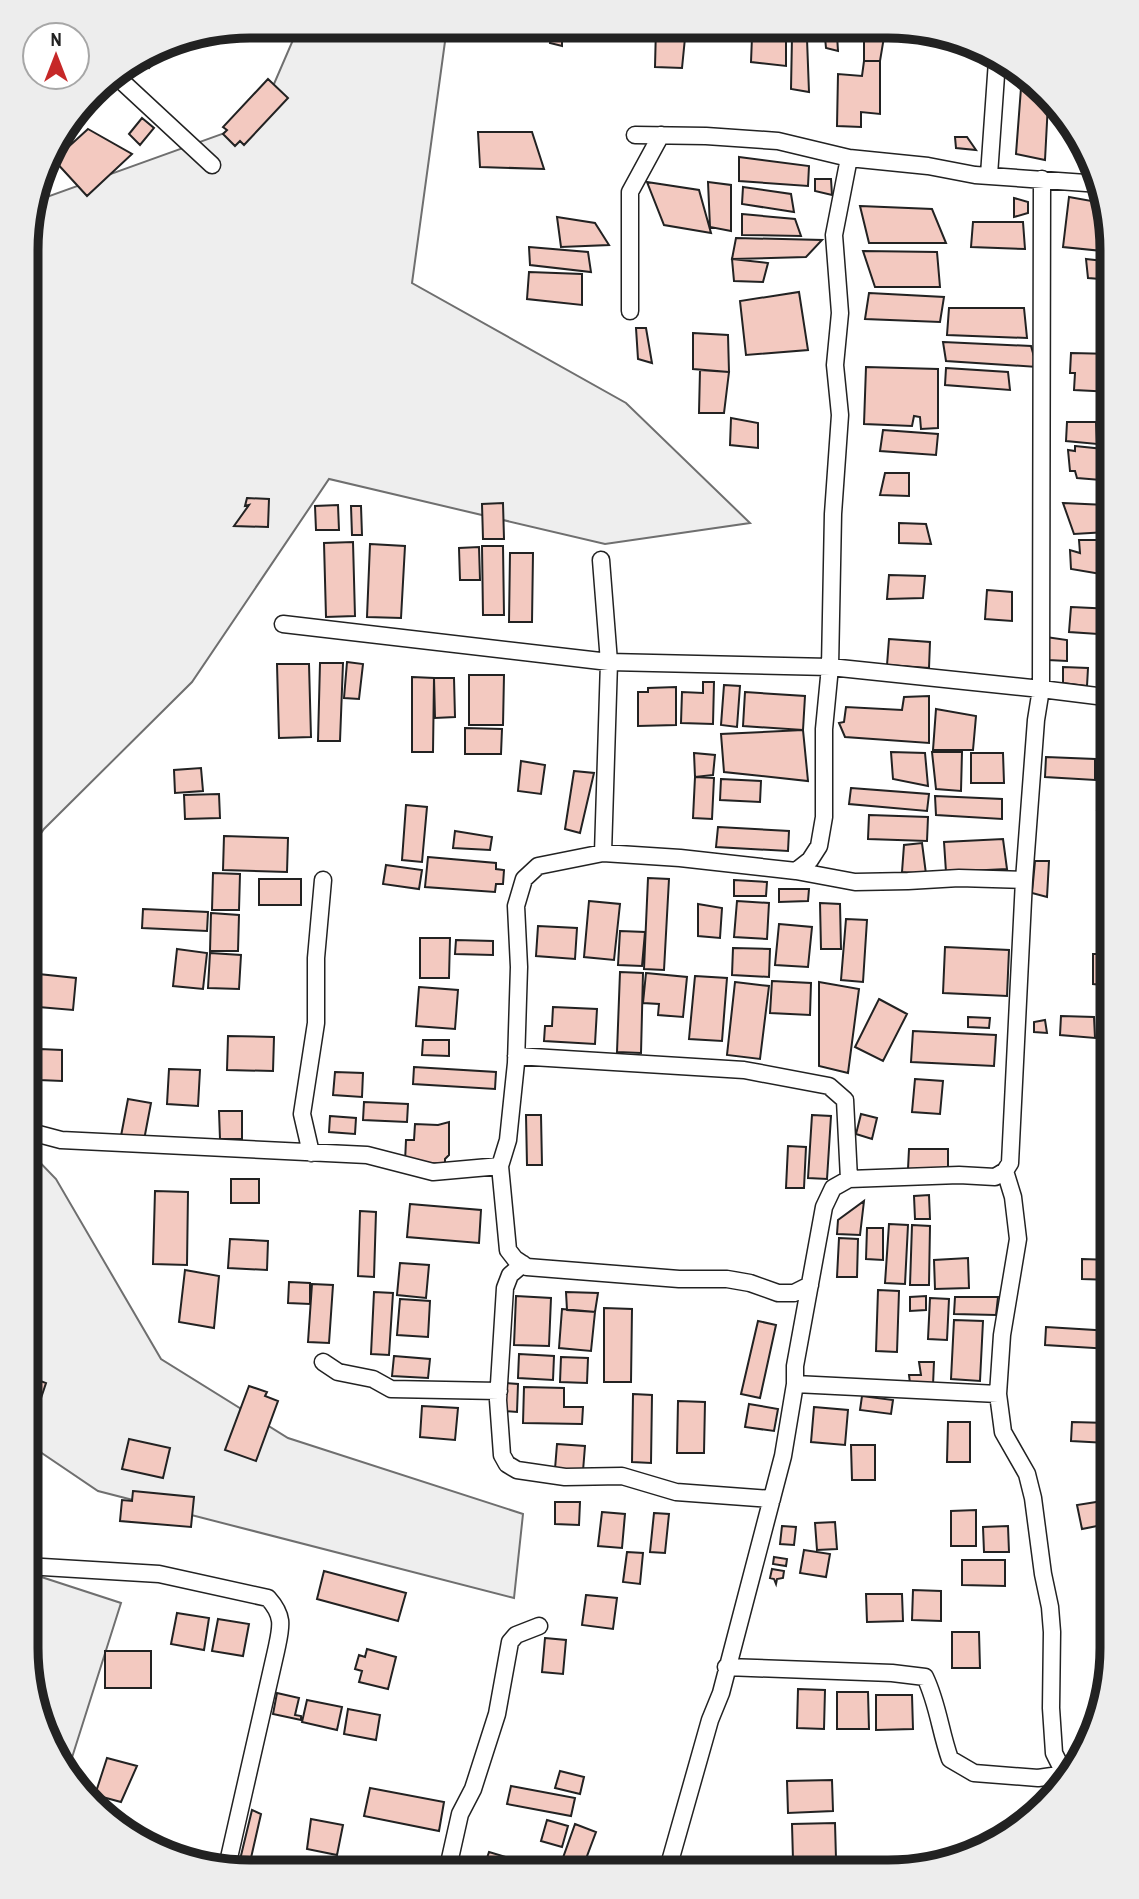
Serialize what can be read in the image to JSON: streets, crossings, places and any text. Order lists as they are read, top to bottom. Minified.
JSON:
{"north":"top"}
